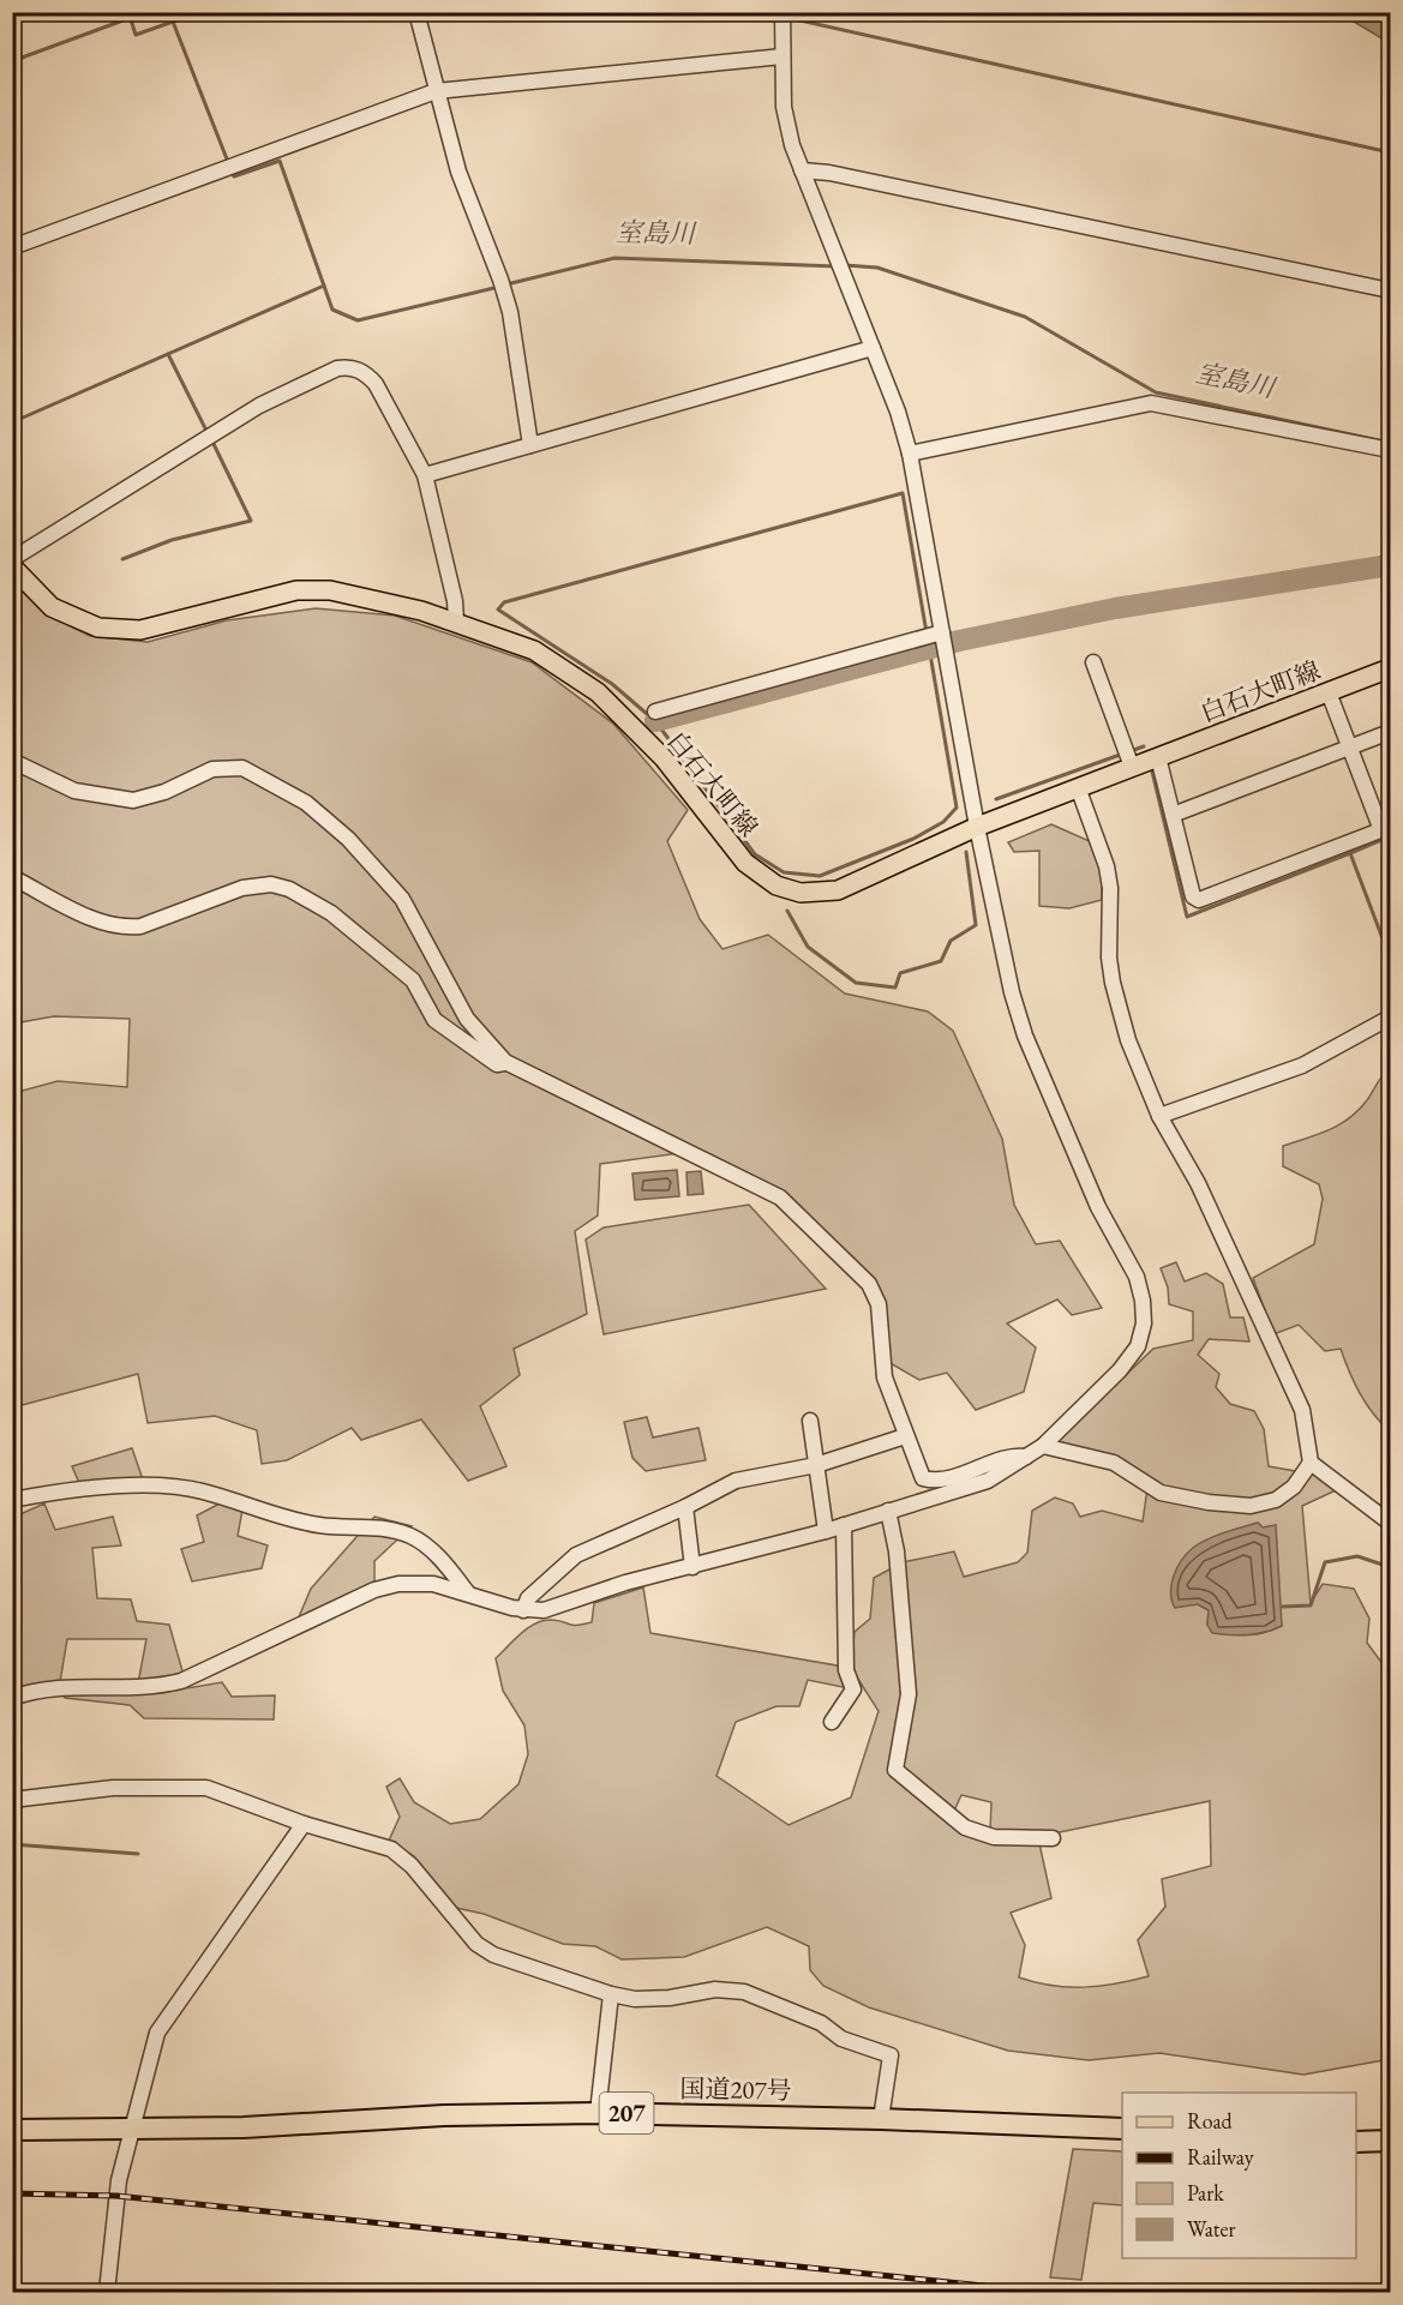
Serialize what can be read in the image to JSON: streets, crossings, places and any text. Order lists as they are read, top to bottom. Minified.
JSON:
{"streets":{"highway":["国道207号","207"],"main road":["白石大町線"]},"water":["室島川"],"legend":["Road","Railway","Park","Water"]}
